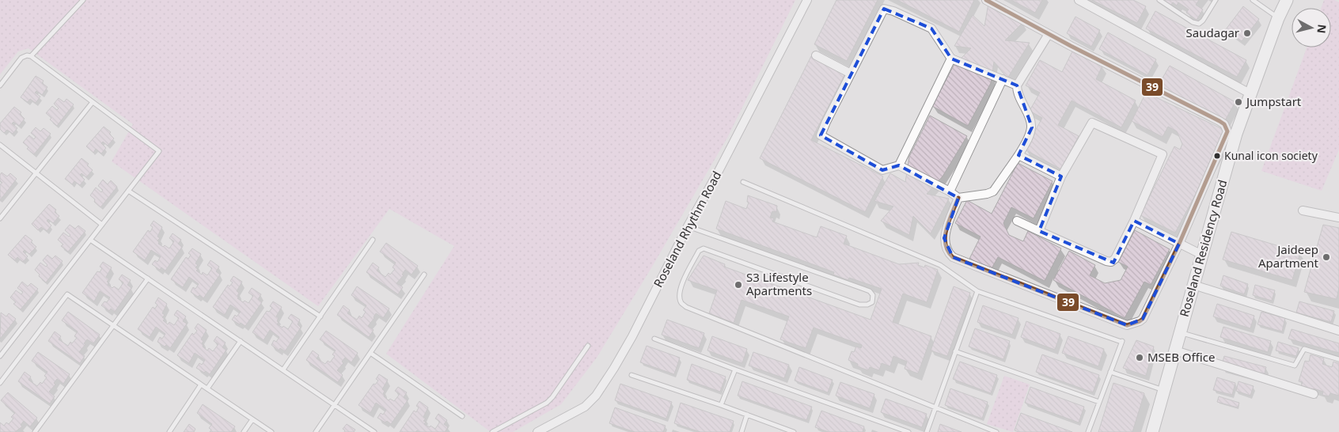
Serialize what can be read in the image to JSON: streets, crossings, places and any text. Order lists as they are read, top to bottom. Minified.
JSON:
{"streets":{"street":["Roseland Rhythm Road","Roseland Residency Road"]},"places":["Saudagar","Jumpstart","Kunal icon society","Jaideep Apartment","S3 Lifestyle Apartments","MSEB Office"],"lines":["transit line 39"],"north":"right"}
